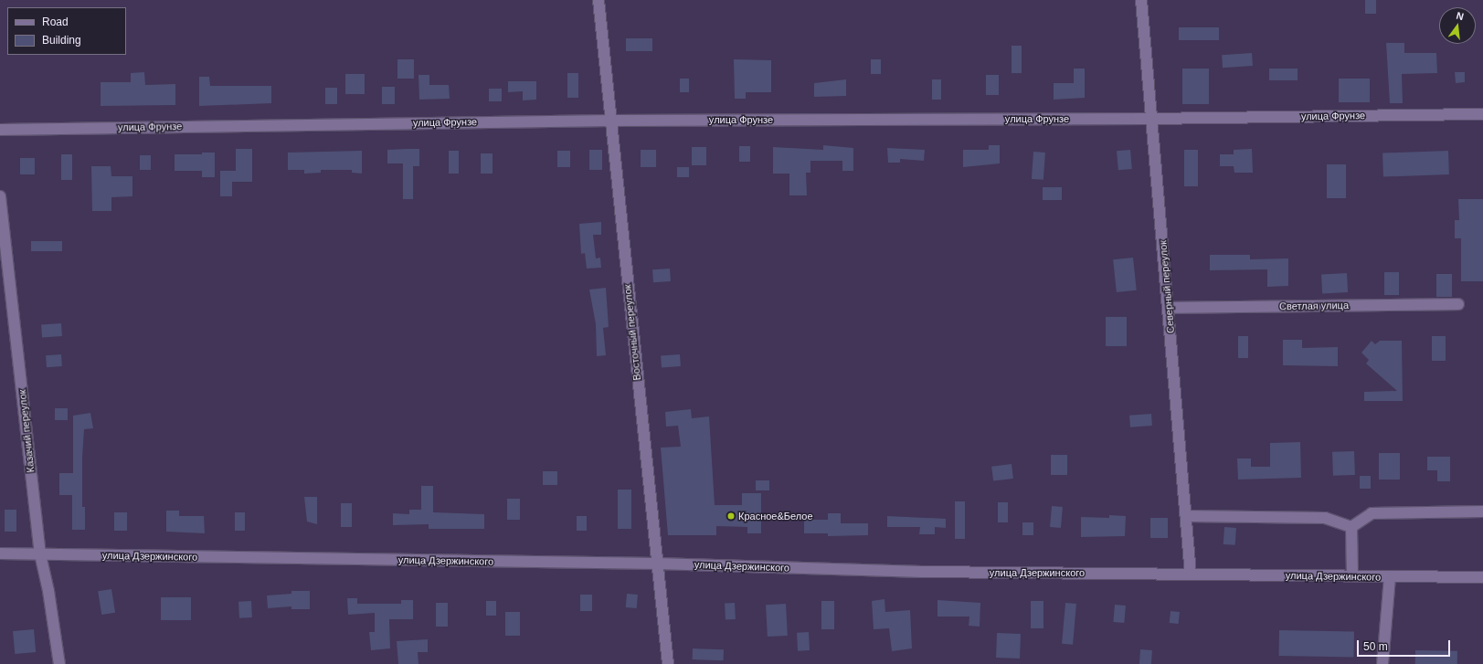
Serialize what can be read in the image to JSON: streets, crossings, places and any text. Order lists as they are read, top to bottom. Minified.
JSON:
{"streets":{"street":["улица Фрунзе","Северный переулок","Светлая улица","Восточный переулок","Казачий переулок","улица Дзержинского"]},"crossings":[["улица Фрунзе","Северный переулок"],["улица Фрунзе","Восточный переулок"],["Северный переулок","Светлая улица"],["Северный переулок","улица Дзержинского"],["Восточный переулок","улица Дзержинского"],["Казачий переулок","улица Дзержинского"]],"places":["Красное&Белое"],"legend":["Road","Building"],"scale_bar":"50 m","north":"top"}
